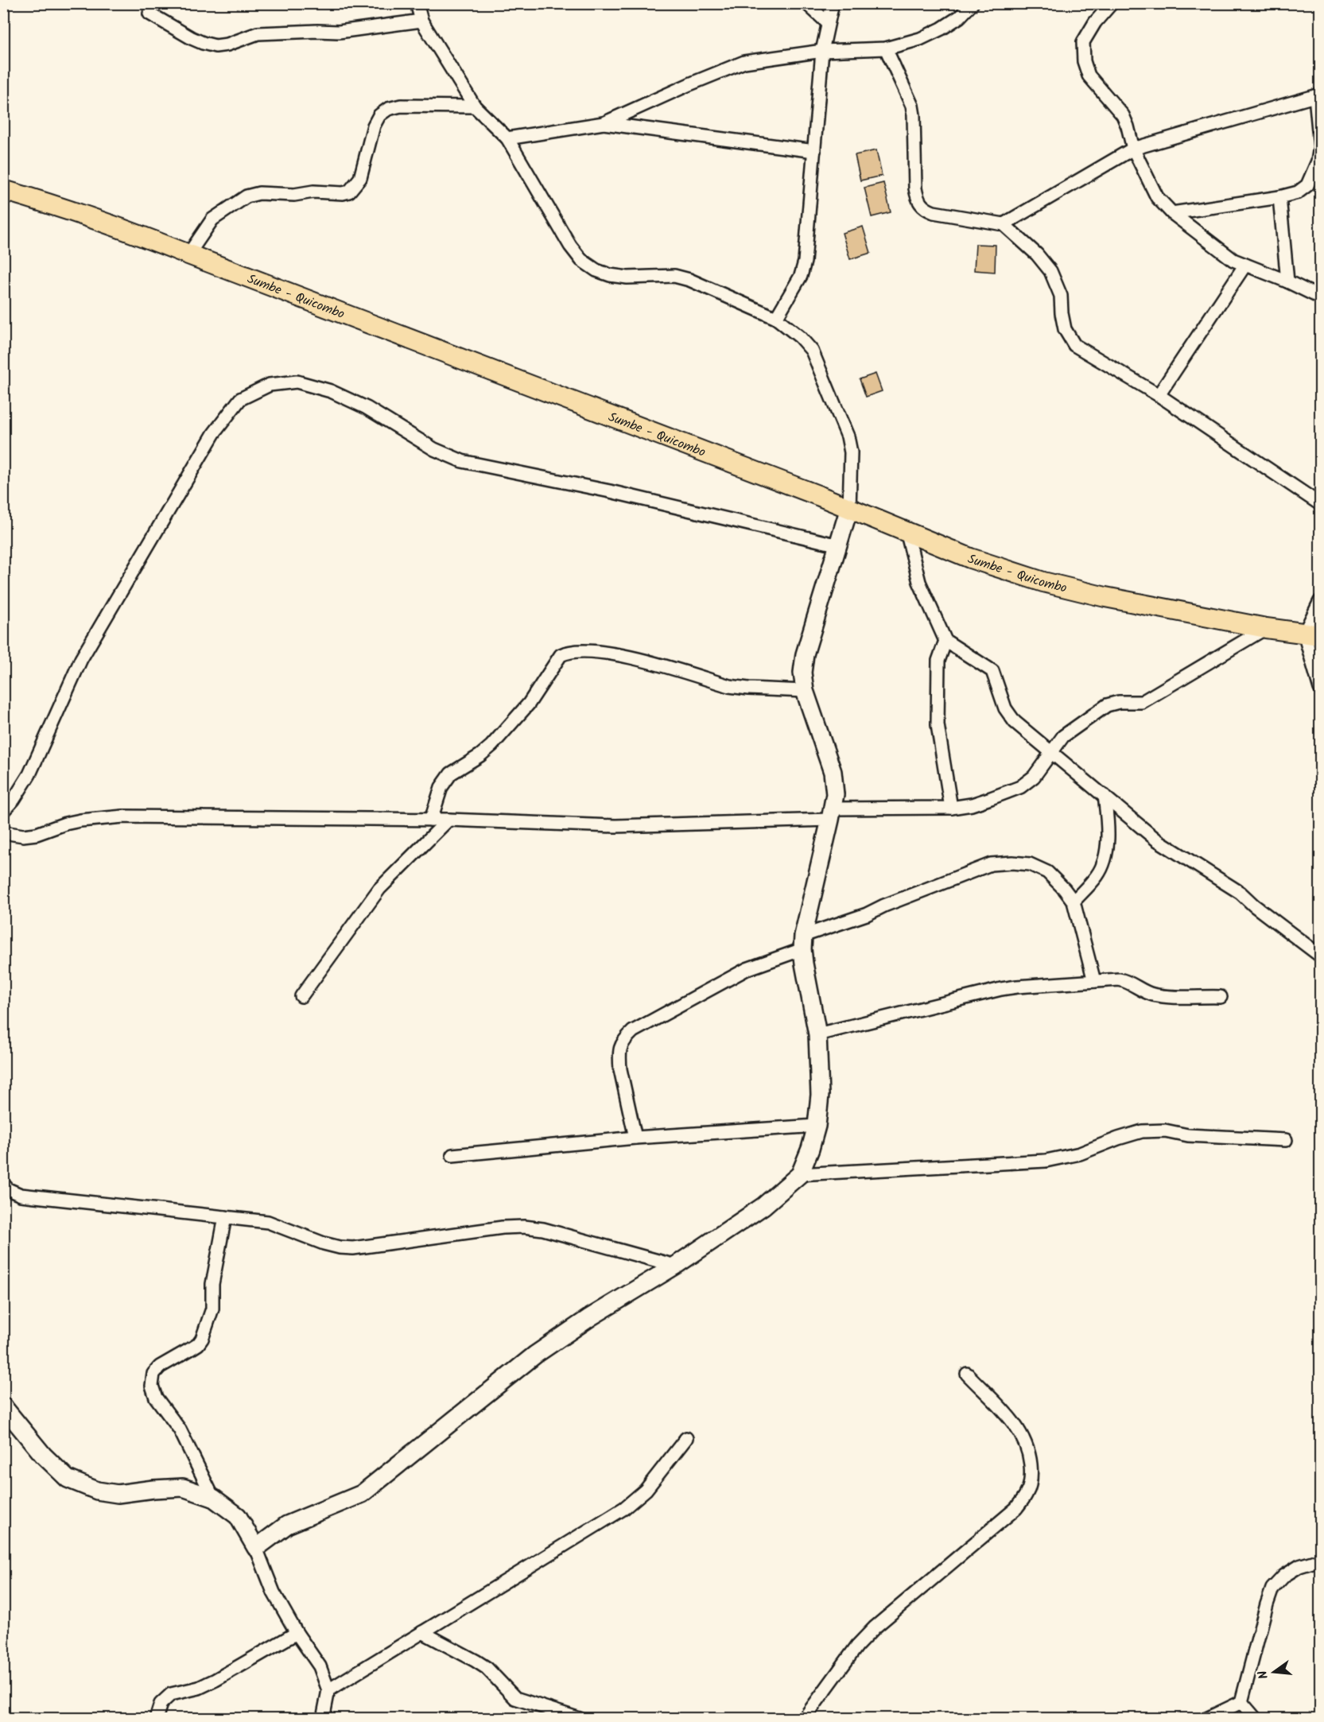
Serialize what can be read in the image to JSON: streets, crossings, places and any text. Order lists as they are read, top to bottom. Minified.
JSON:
{"streets":{"main road":["Sumbe - Quicombo"]},"north":"left"}
